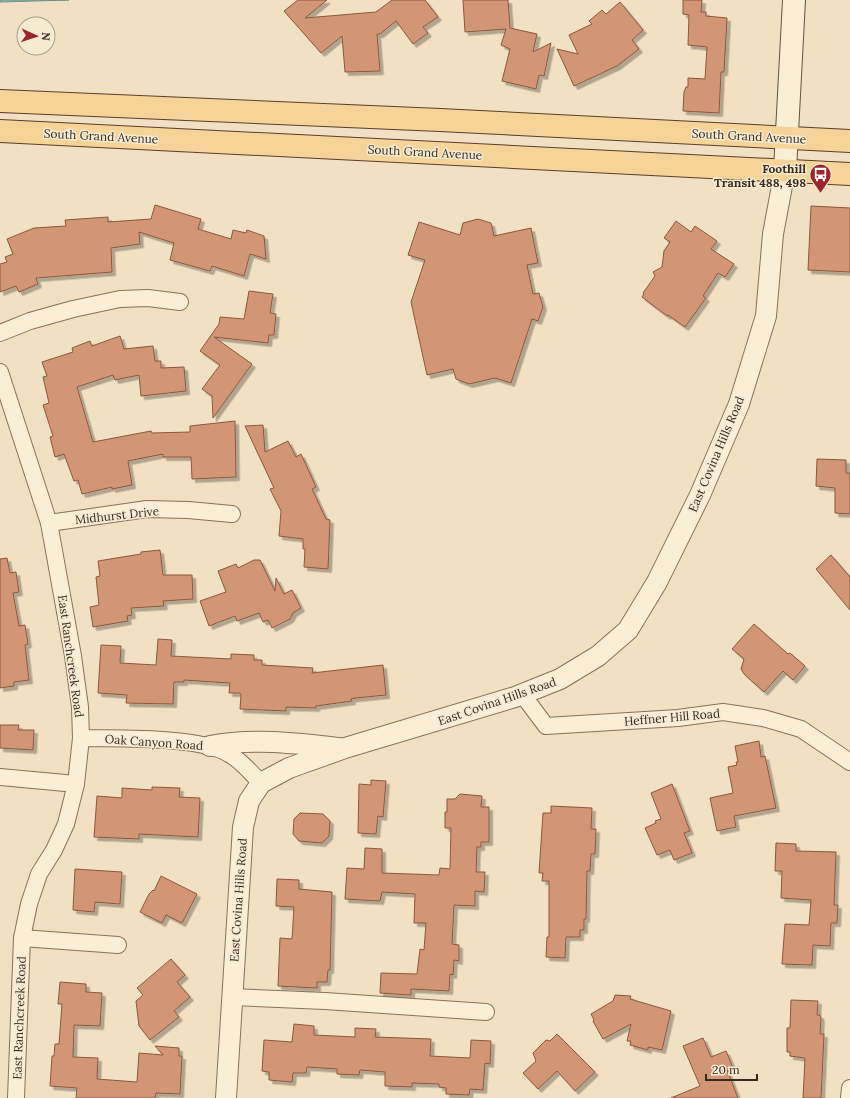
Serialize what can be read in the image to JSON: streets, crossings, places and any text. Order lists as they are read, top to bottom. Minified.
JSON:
{"streets":{"main road":["South Grand Avenue"],"street":["East Covina Hills Road","Midhurst Drive","East Ranchcreek Road","Heffner Hill Road","Oak Canyon Road"]},"crossings":[["South Grand Avenue","East Covina Hills Road"],["East Covina Hills Road","Heffner Hill Road"],["East Covina Hills Road","Oak Canyon Road"],["Midhurst Drive","East Ranchcreek Road"],["East Ranchcreek Road","Oak Canyon Road"]],"places":{"bus stop":["Foothill Transit 488, 498"]},"scale_bar":"20 m","north":"right"}
